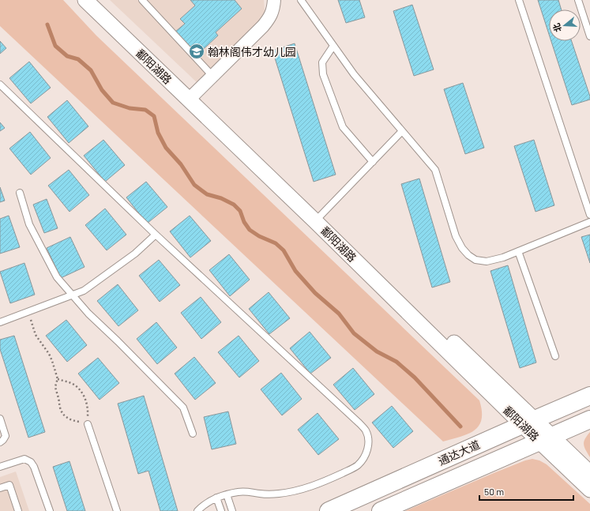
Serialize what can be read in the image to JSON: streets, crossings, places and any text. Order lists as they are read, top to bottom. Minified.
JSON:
{"streets":{"main road":["通达大道"],"street":["鄱阳湖路"]},"crossings":[["鄱阳湖路","通达大道"]],"places":{"school or university":["翰林阁伟才幼儿园"]},"scale_bar":"50 m","north":"left"}
